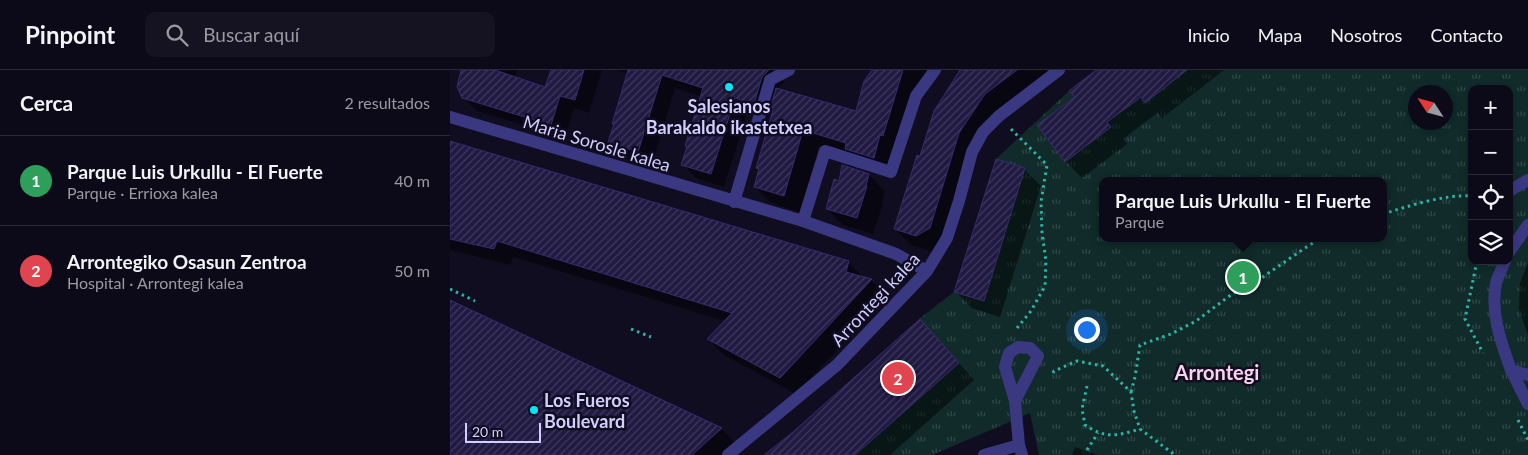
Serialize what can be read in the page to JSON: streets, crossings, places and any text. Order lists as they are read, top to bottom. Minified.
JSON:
{"streets":{"street":["Maria Sorosle kalea","Arrontegi kalea"]},"crossings":[["Maria Sorosle kalea","Arrontegi kalea"]],"districts":["Arrontegi"],"places":["Salesianos Barakaldo ikastetxea","Los Fueros Boulevard"],"scale_bar":"20 m","north":"top left","page":{"header":"Pinpoint","search":"Buscar aquí","nav":["Inicio","Mapa","Nosotros","Contacto"],"heading":["Cerca","2 resultados"],"map_buttons":["+","−"],"list":[{"mark":"1","name":"Parque Luis Urkullu - El Fuerte","note":"Parque · Errioxa kalea","value":"40 m"},{"mark":"2","name":"Arrontegiko Osasun Zentroa","note":"Hospital · Arrontegi kalea","value":"50 m"}],"popup":["Parque Luis Urkullu - El Fuerte","Parque"],"pins":["1","2"],"scale":"20 m"}}
